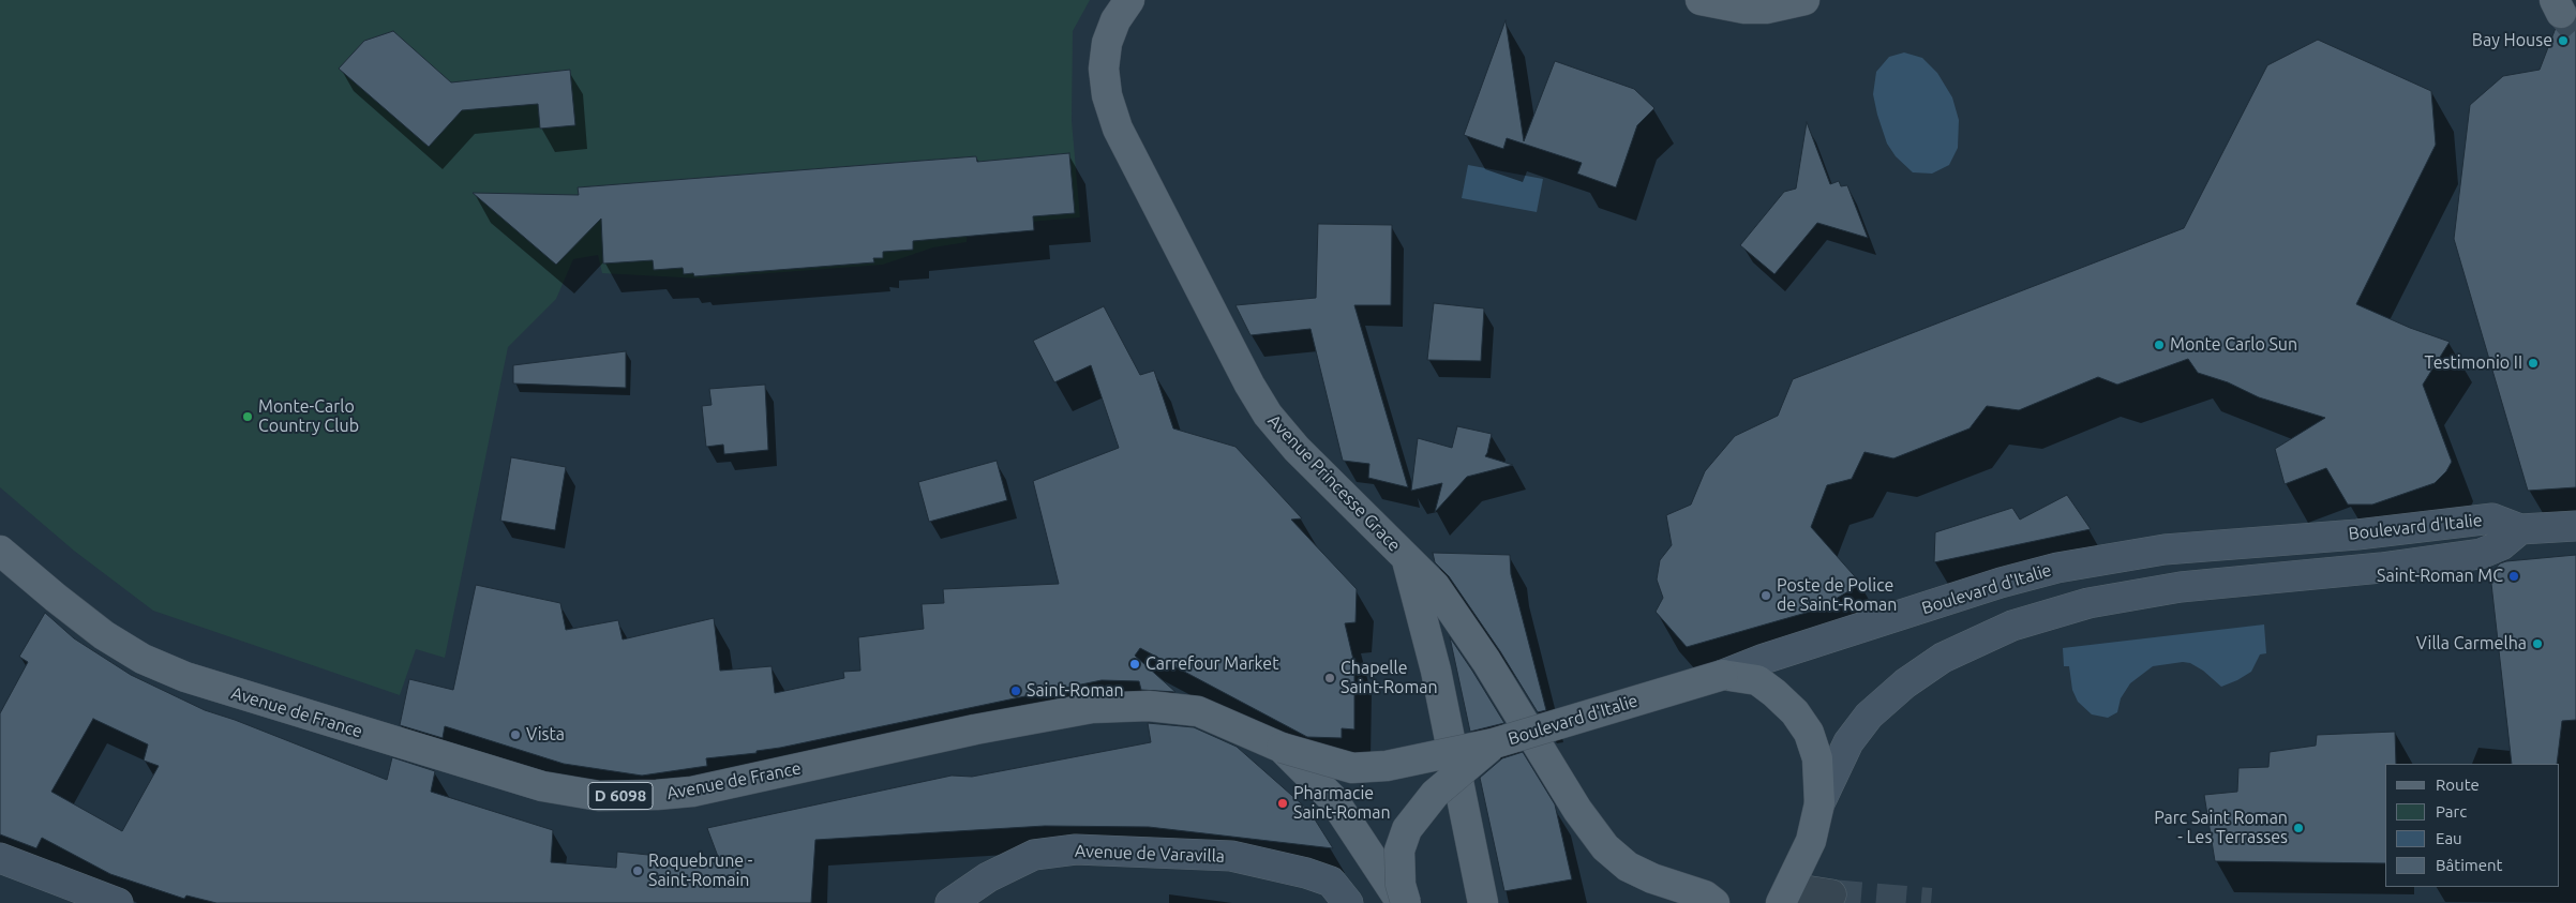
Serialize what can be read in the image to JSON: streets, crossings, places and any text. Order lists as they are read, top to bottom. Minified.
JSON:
{"streets":{"main road":["Avenue Princesse Grace","Boulevard d'Italie","Avenue de France","D 6098"],"street":["Avenue de Varavilla"]},"crossings":[["Boulevard d'Italie","Avenue de France"]],"places":["Bay House","Monte Carlo Sun","Testimonio II","Monte-Carlo Country Club","Saint-Roman MC","Poste de Police de Saint-Roman","Villa Carmelha","Carrefour Market","Chapelle Saint-Roman","Saint-Roman","Vista","Pharmacie Saint-Roman","Parc Saint Roman - Les Terrasses","Roquebrune - Saint-Romain"],"legend":["Route","Parc","Eau","Bâtiment"]}
